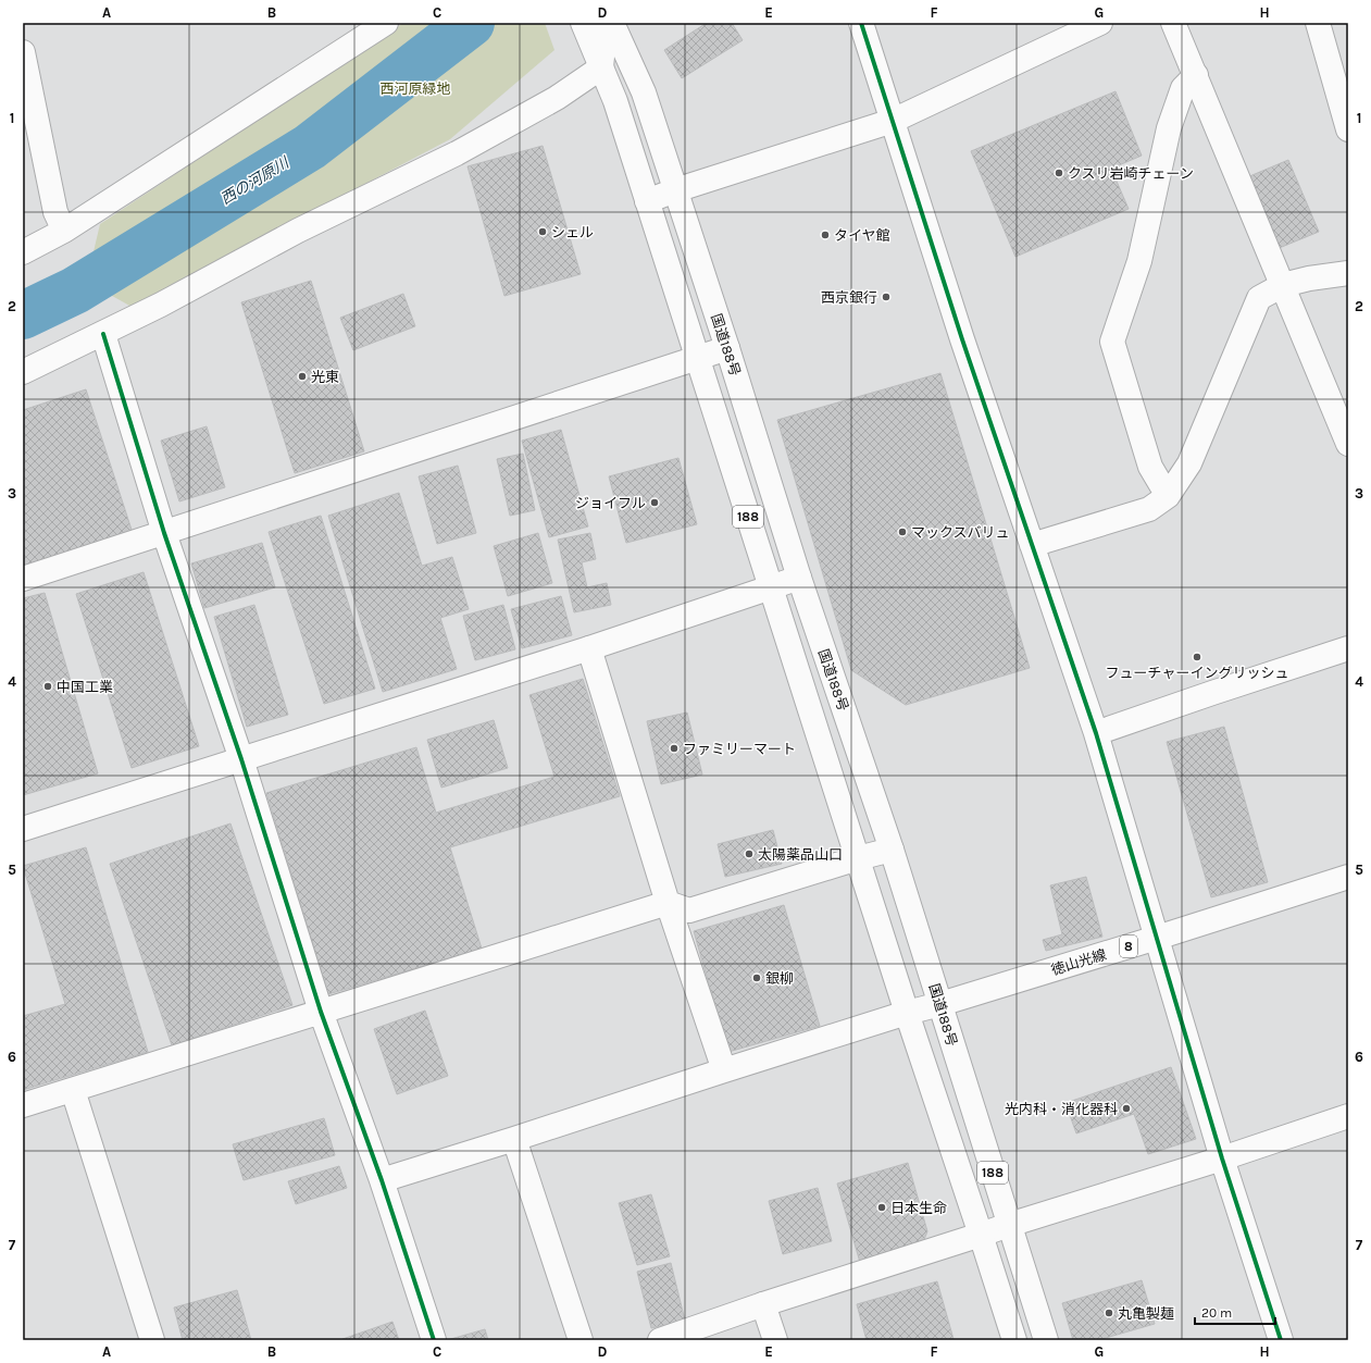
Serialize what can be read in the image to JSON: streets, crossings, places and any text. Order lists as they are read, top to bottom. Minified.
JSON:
{"streets":{"main road":["国道188号","188","8","徳山光線"]},"crossings":[["国道188号","徳山光線"],["188","徳山光線"]],"water":["西の河原川"],"parks":["西河原緑地"],"places":["クスリ岩崎チェーン","シェル","タイヤ館","西京銀行","光東","ジョイフル","マックスバリュ","フューチャーイングリッシュ","中国工業","ファミリーマート","太陽薬品山口","銀柳","光内科・消化器科","日本生命","丸亀製麺"],"scale_bar":"20 m","grid":{"columns":["A","B","C","D","E","F","G","H"],"rows":["1","2","3","4","5","6","7"]}}
